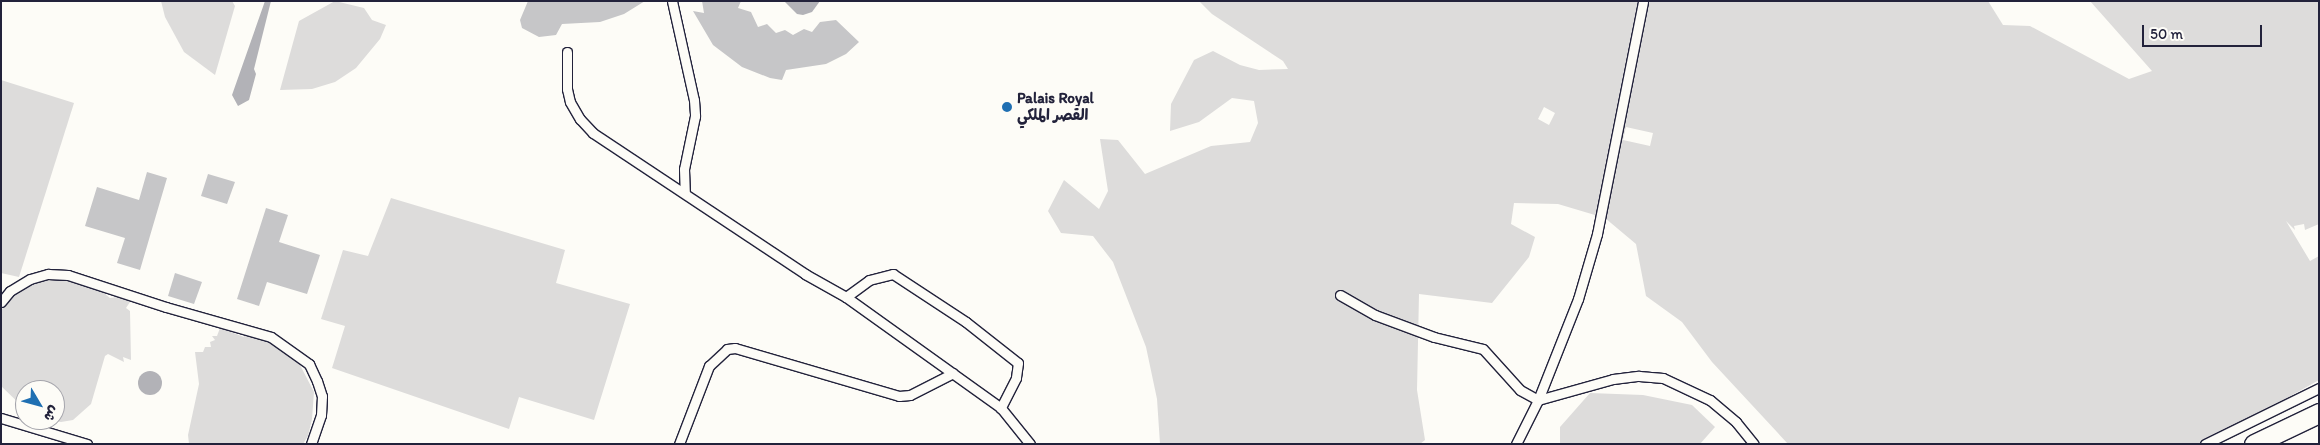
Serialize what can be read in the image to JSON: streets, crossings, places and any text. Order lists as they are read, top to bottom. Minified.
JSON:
{"places":["Palais Royal القصر الملكي"],"scale_bar":"50 m","north":"bottom right"}
